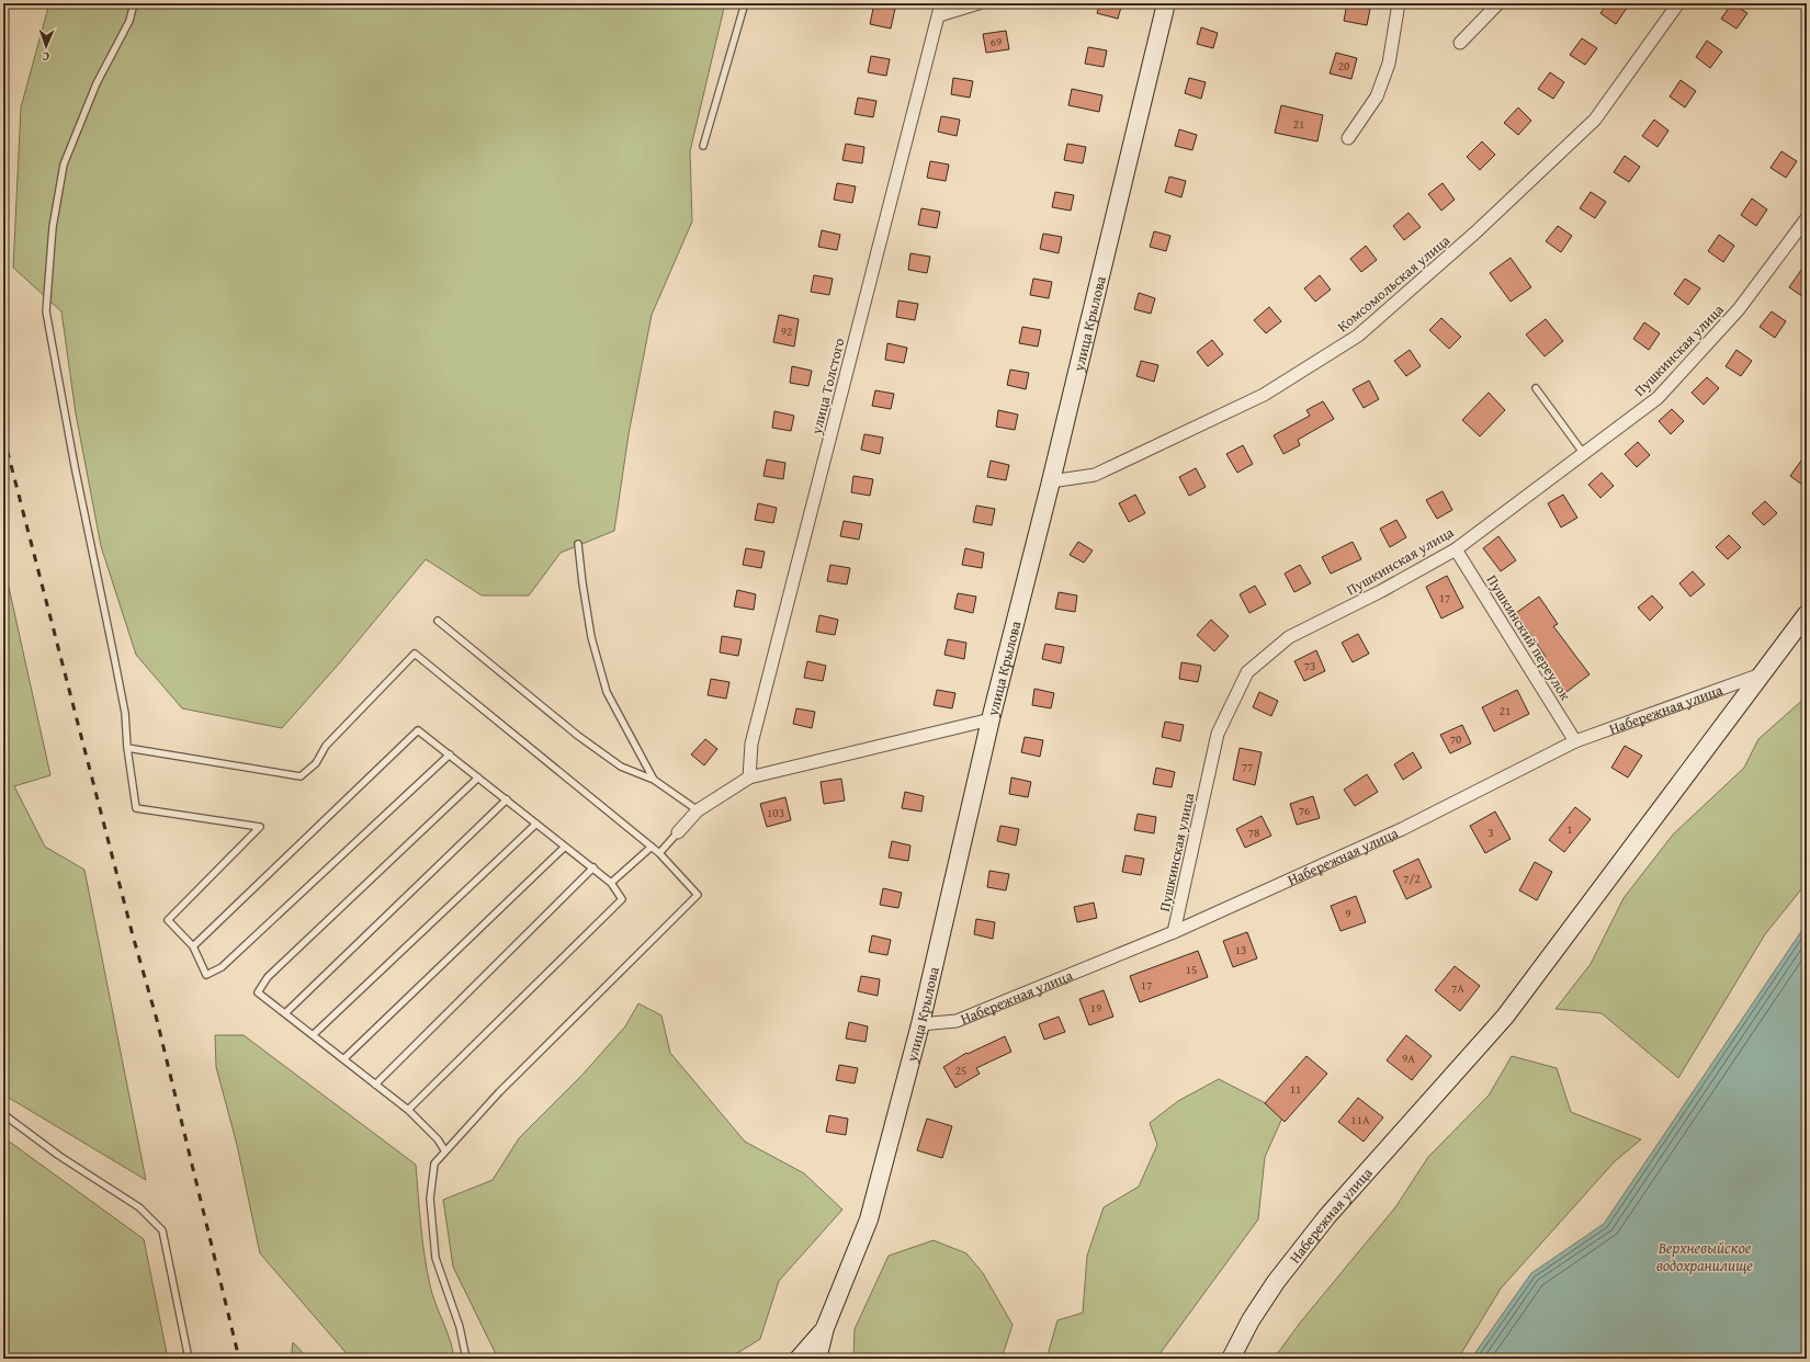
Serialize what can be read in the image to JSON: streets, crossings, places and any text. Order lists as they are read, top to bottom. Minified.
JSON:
{"streets":{"main road":["улица Крылова","Набережная улица"],"street":["Комсомольская улица","Пушкинская улица","улица Толстого","Пушкинский переулок"]},"crossings":[["Комсомольская улица","улица Крылова"],["улица Крылова","Набережная улица"],["Пушкинская улица","Пушкинский переулок"],["Пушкинская улица","Набережная улица"],["Пушкинский переулок","Набережная улица"]],"water":["Верхневыйское водохранилище"],"house_numbers":["69","20","21","92","17","73","21","70","77","76","103","1","78","3","7/2","9","13","15","17","7А","19","9А","25","11","11А"],"north":"bottom"}
